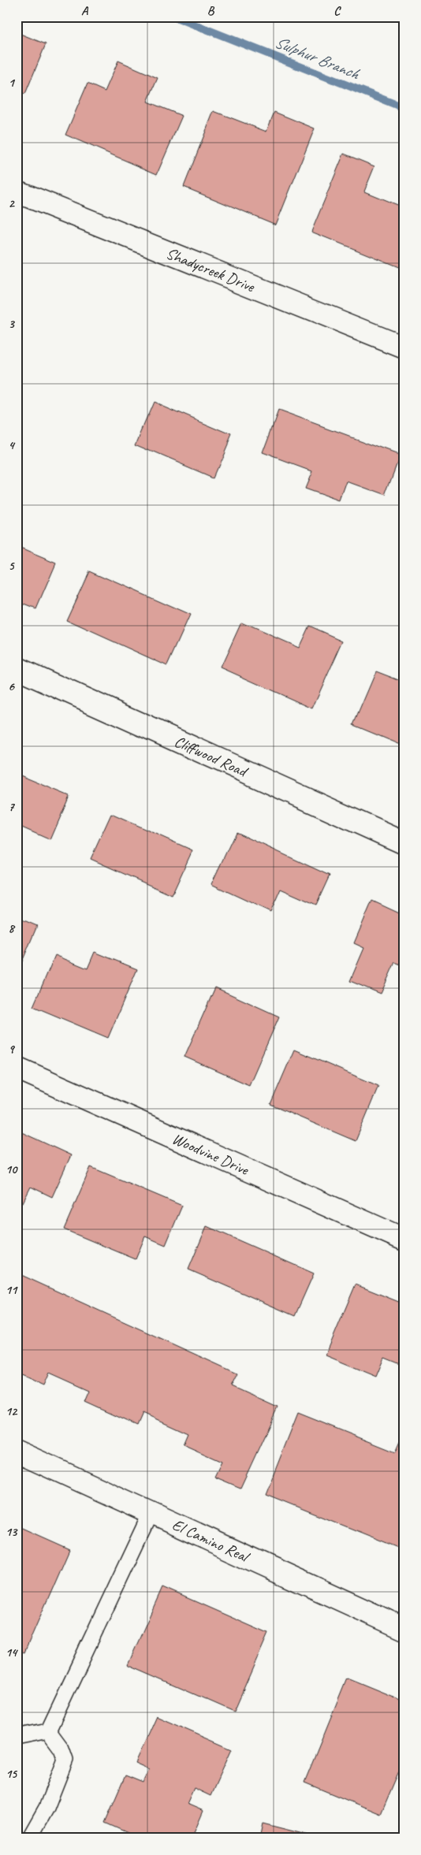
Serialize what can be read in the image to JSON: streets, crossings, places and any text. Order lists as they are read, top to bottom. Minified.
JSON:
{"streets":{"street":["Shadycreek Drive","Cliffwood Road","Woodvine Drive","El Camino Real"]},"water":["Sulphur Branch"],"grid":{"columns":["A","B","C"],"rows":["1","2","3","4","5","6","7","8","9","10","11","12","13","14","15"]}}
